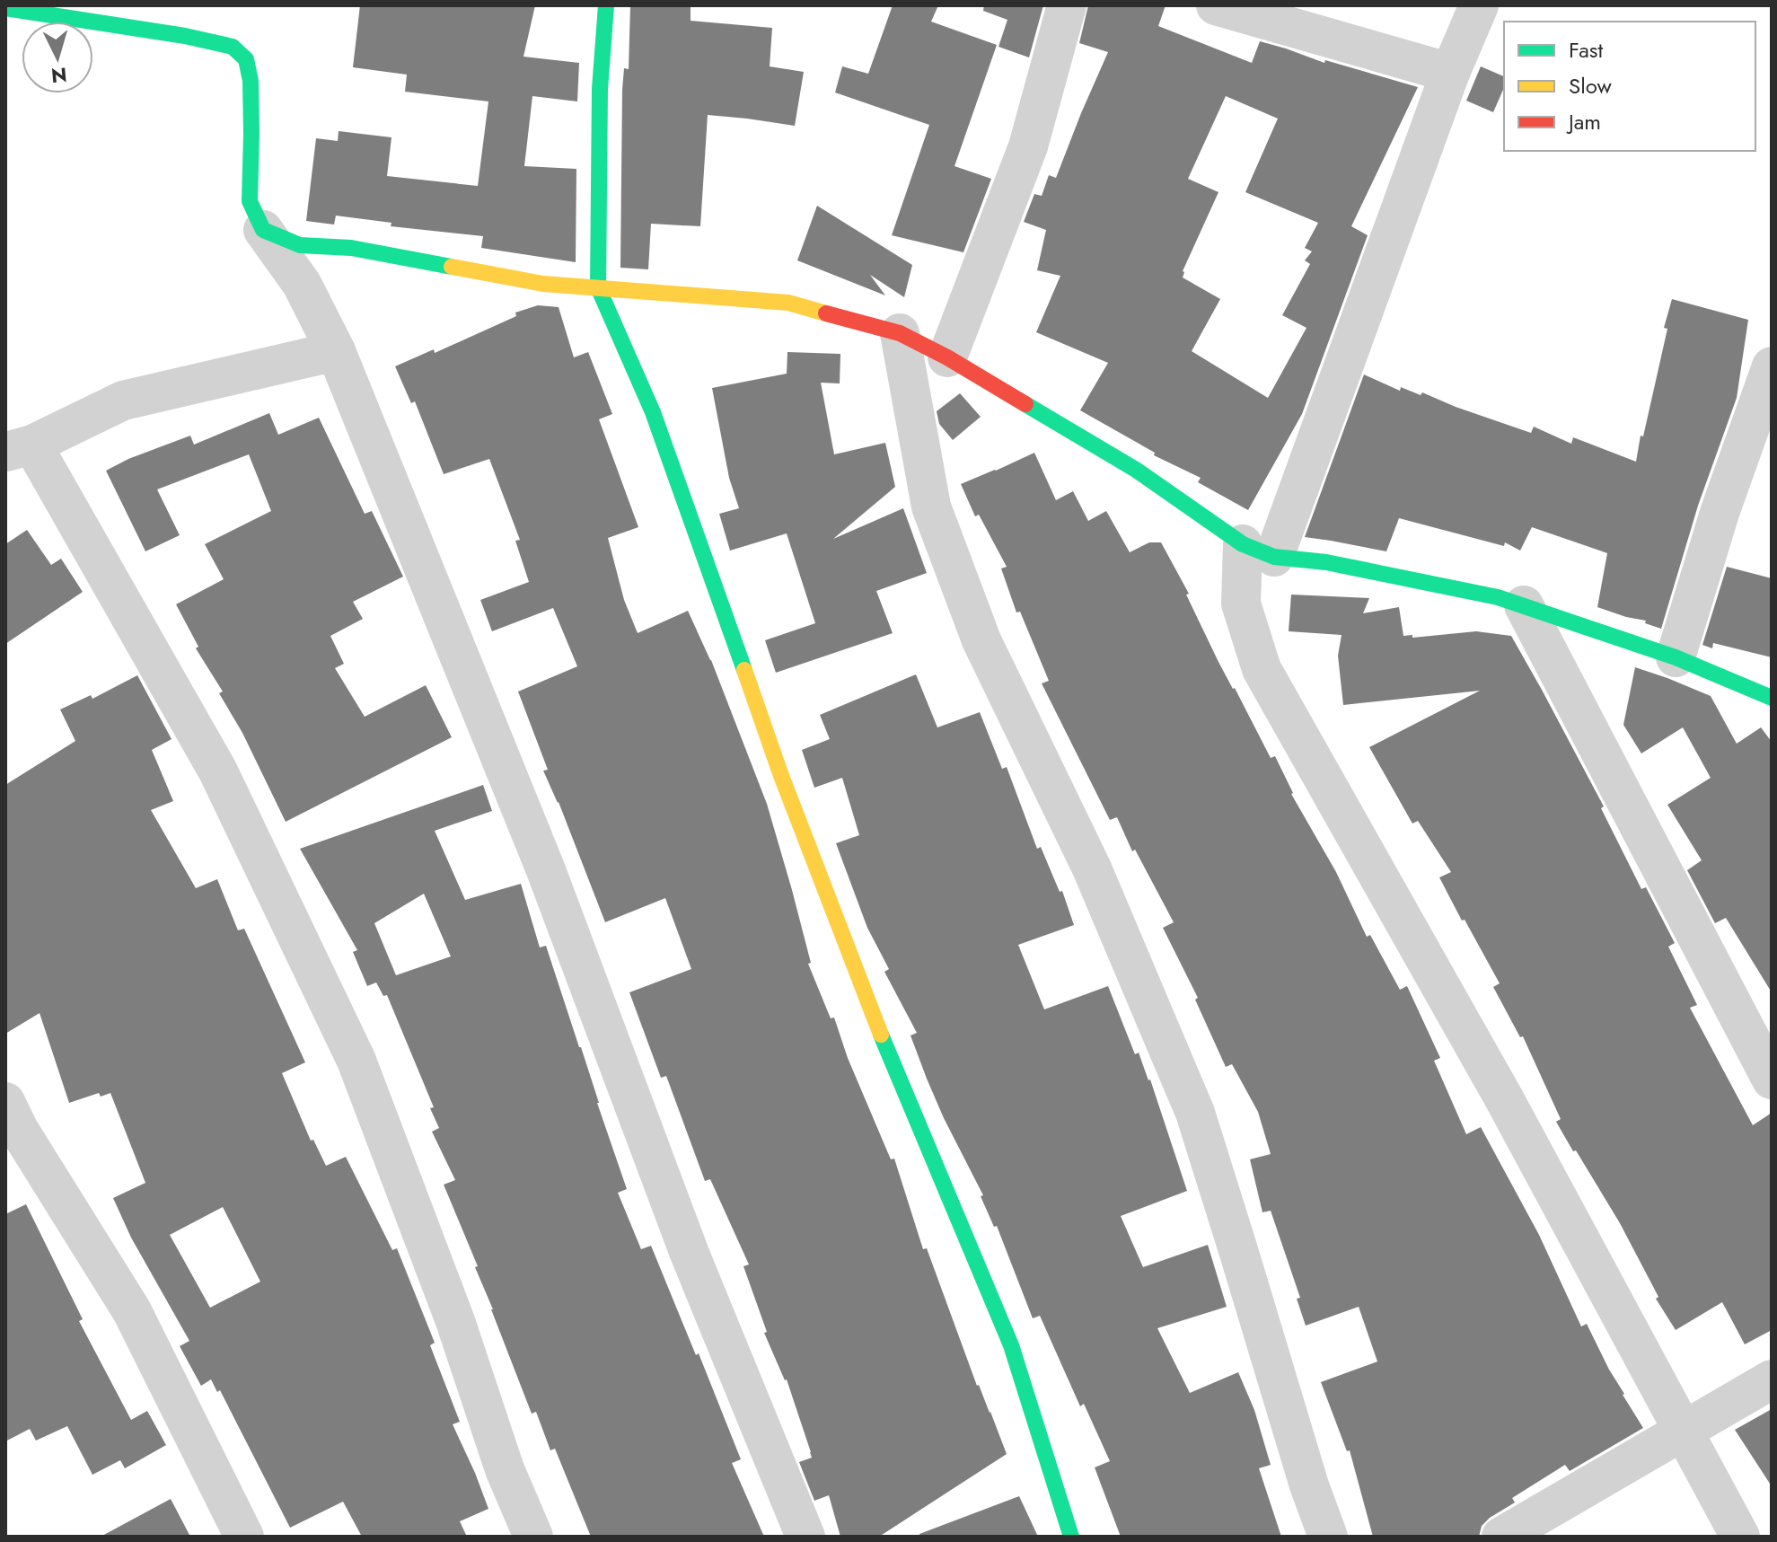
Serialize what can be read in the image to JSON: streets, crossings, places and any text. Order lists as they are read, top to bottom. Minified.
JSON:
{"legend":["Fast","Slow","Jam"],"north":"bottom"}
